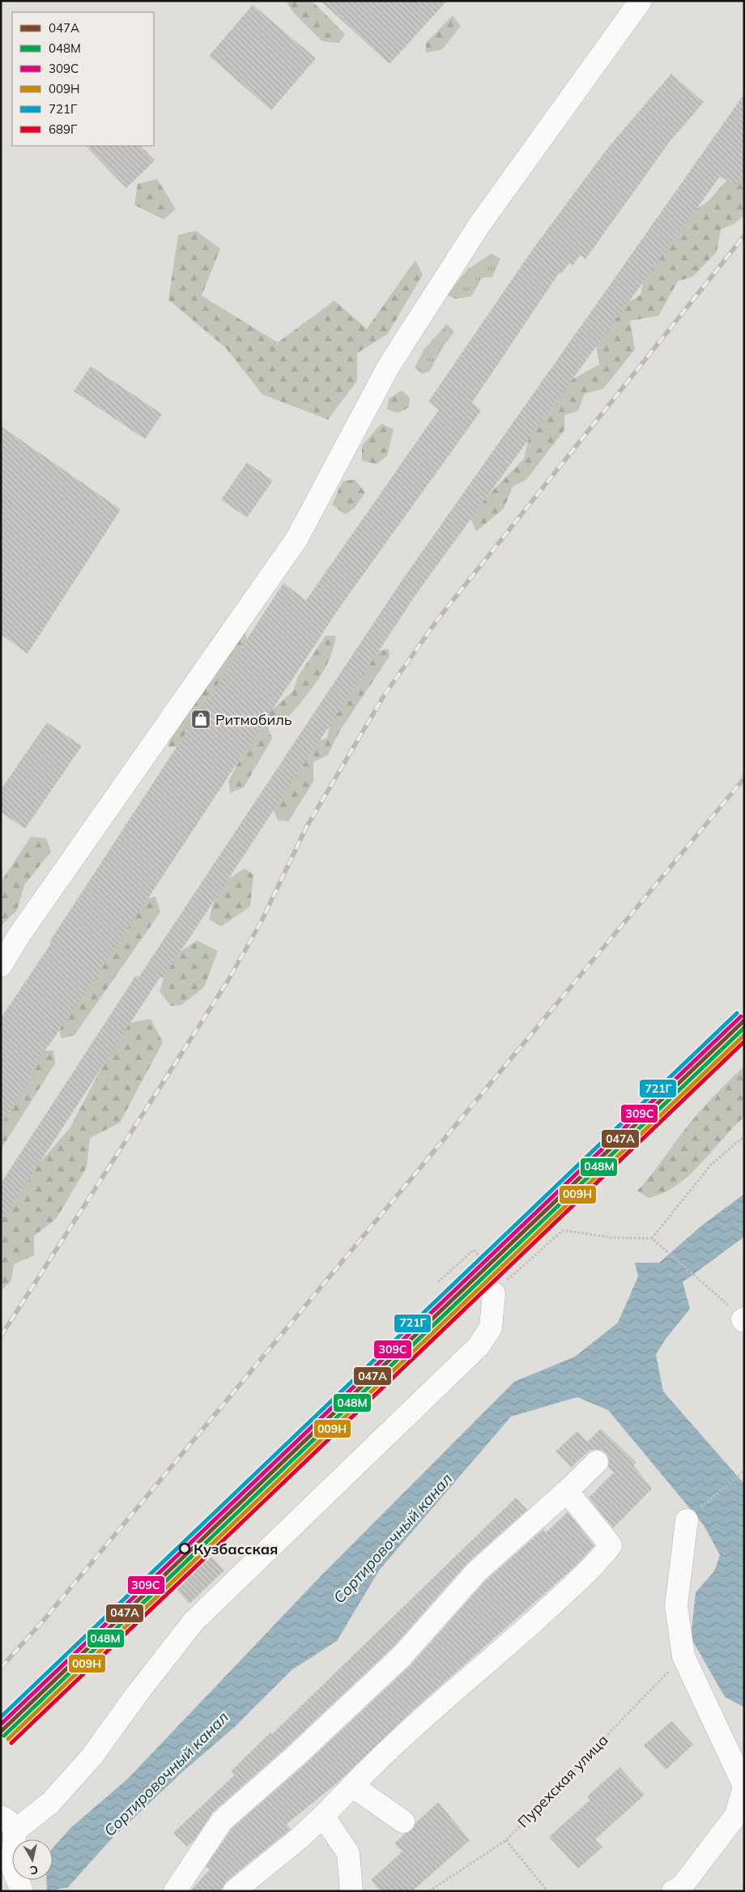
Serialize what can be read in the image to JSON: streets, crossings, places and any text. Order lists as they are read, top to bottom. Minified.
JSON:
{"streets":{"path":["Пурехская улица"]},"water":["Сортировочный канал"],"places":{"shop":["Ритмобиль"],"other":["Кузбасская"]},"lines":["transit line 721Г","transit line 309С","transit line 047А","transit line 048М","transit line 009Н","transit line 689Г"],"legend":["047А","048М","309С","009Н","721Г","689Г"],"north":"bottom"}
